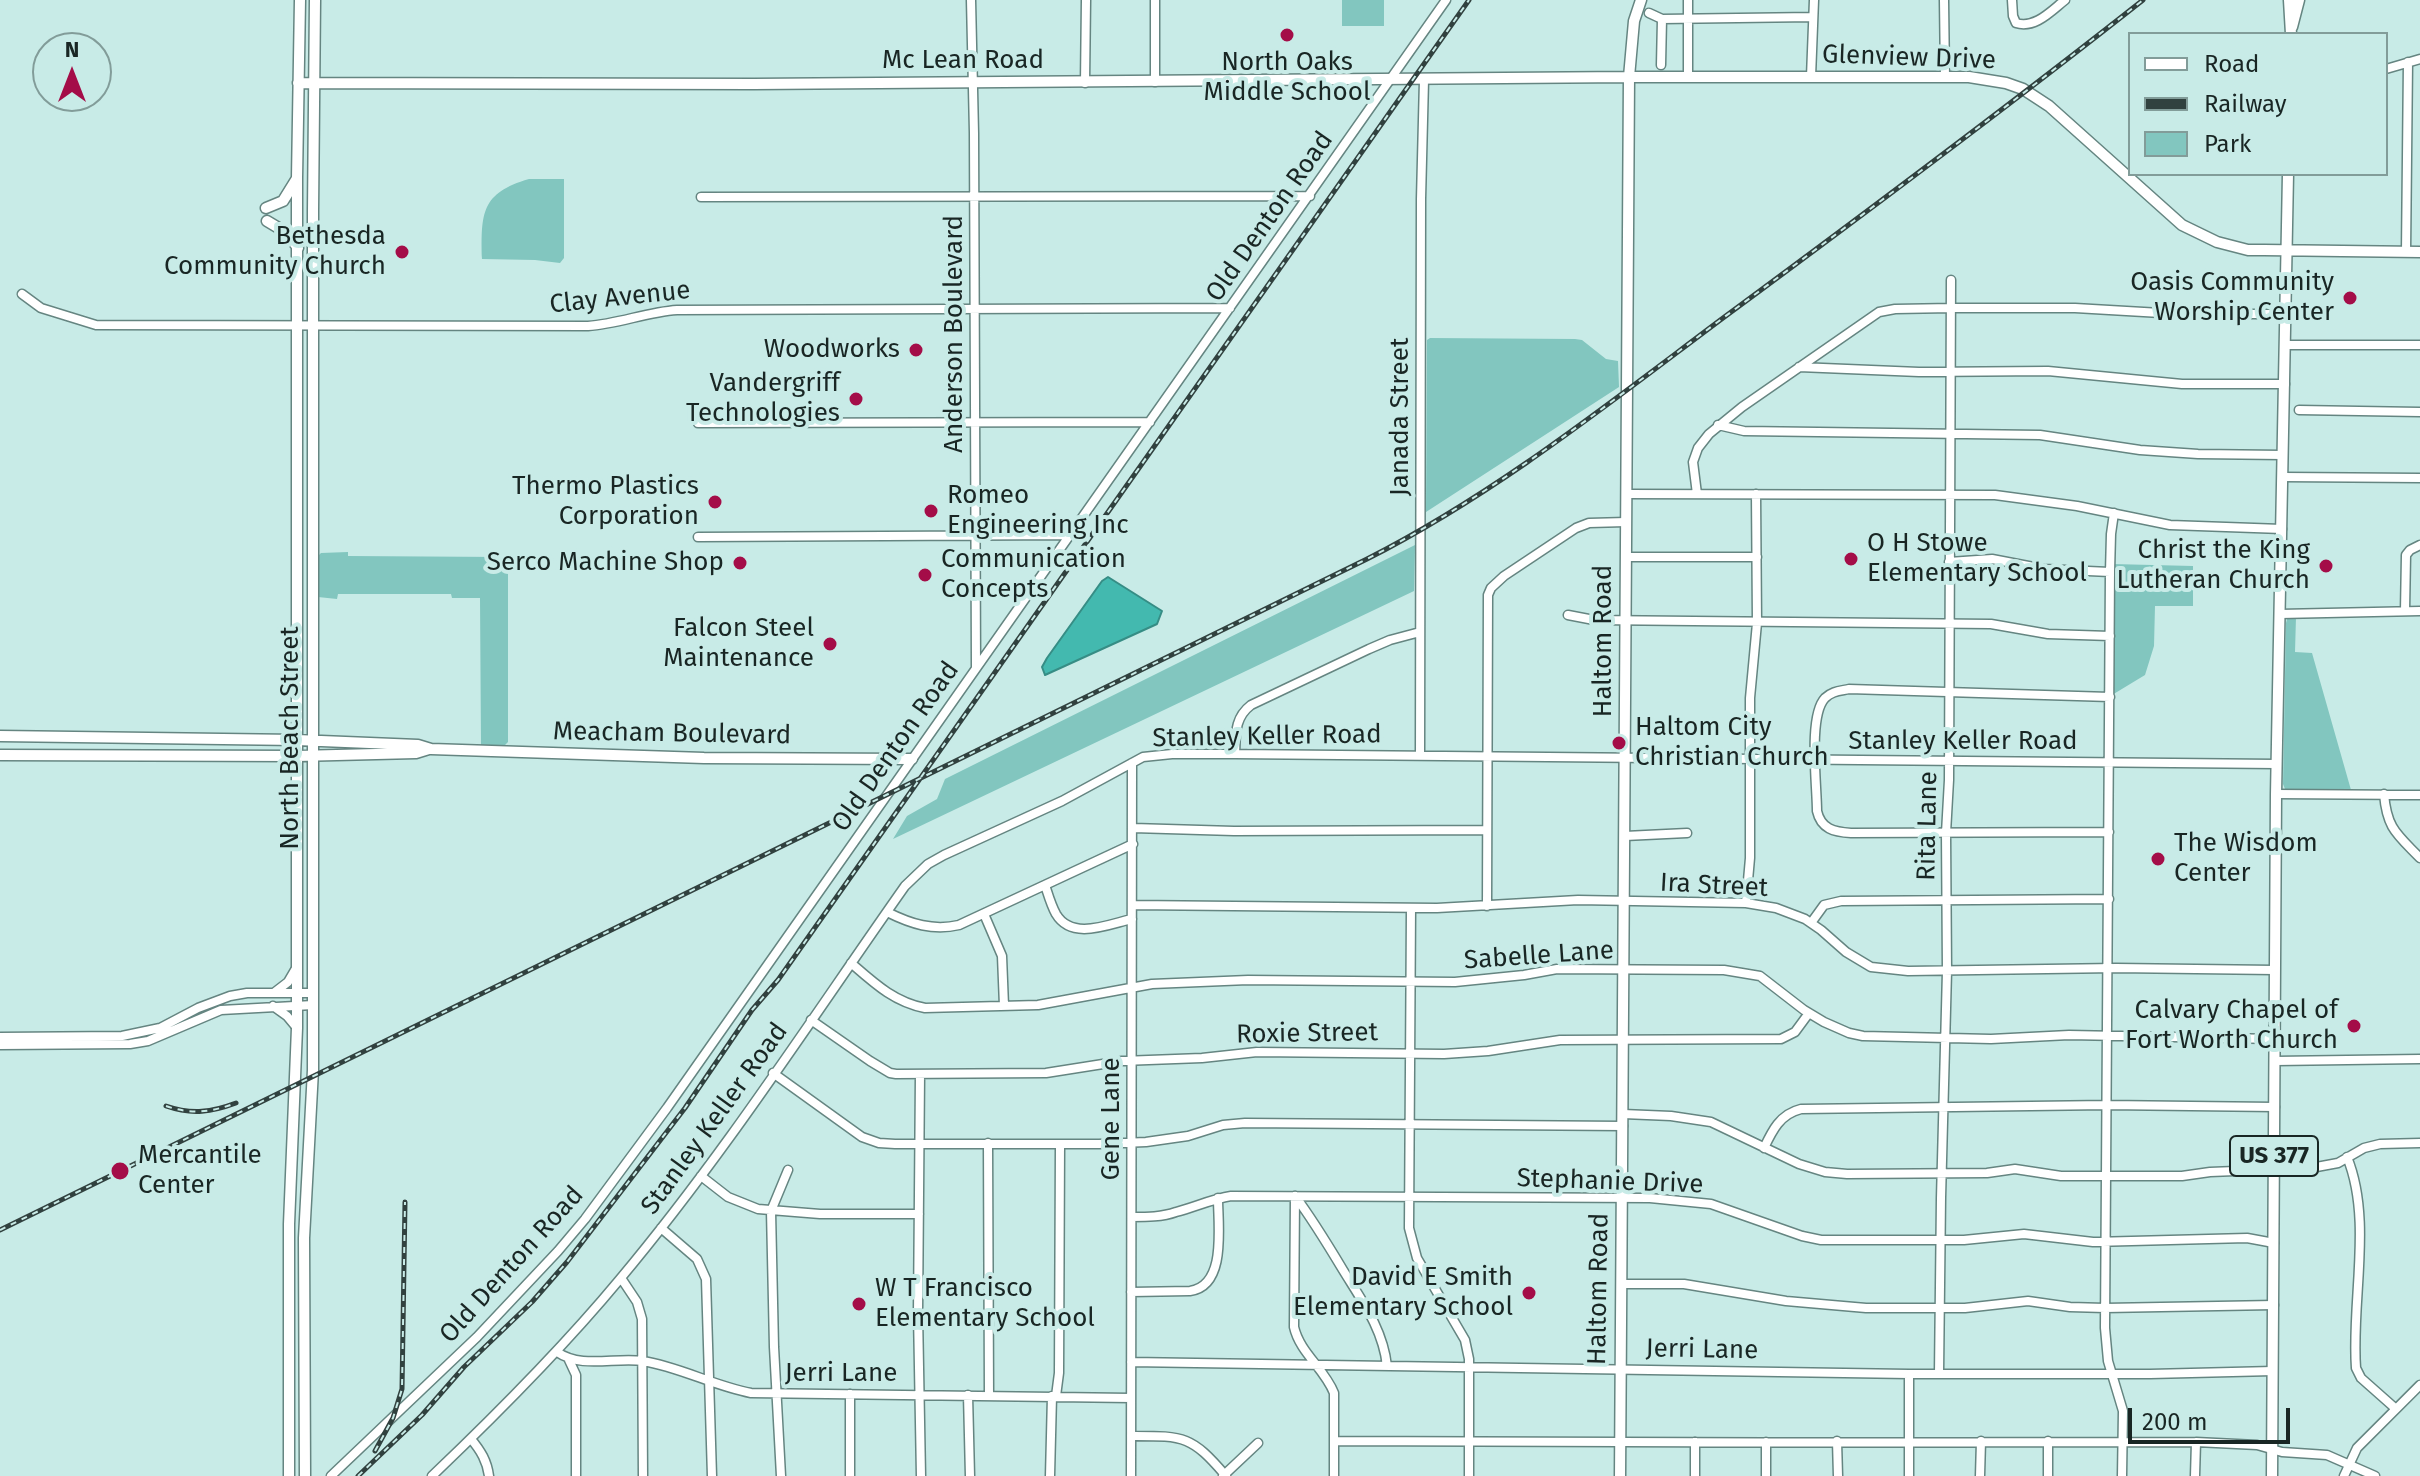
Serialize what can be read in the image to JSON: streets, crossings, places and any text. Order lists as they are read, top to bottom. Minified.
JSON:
{"streets":{"main road":["Glenview Drive","Mc Lean Road","Haltom Road","Meacham Boulevard","North Beach Street","US 377"],"street":["Old Denton Road","Clay Avenue","Anderson Boulevard","Janada Street","Stanley Keller Road","Rita Lane","Ira Street","Sabelle Lane","Roxie Street","Gene Lane","Stephanie Drive","Jerri Lane"]},"crossings":[["Glenview Drive","Mc Lean Road"],["Glenview Drive","Haltom Road"],["Glenview Drive","US 377"],["Mc Lean Road","Old Denton Road"],["Mc Lean Road","Anderson Boulevard"],["Mc Lean Road","Janada Street"],["Mc Lean Road","Haltom Road"],["Mc Lean Road","North Beach Street"],["Old Denton Road","Clay Avenue"],["Old Denton Road","Anderson Boulevard"],["Old Denton Road","Meacham Boulevard"],["Clay Avenue","Anderson Boulevard"],["Clay Avenue","North Beach Street"],["Janada Street","Stanley Keller Road"],["Haltom Road","Stanley Keller Road"],["Haltom Road","Ira Street"],["Haltom Road","Sabelle Lane"],["Haltom Road","Roxie Street"],["Haltom Road","Stephanie Drive"],["Haltom Road","Jerri Lane"],["Meacham Boulevard","North Beach Street"],["Stanley Keller Road","Rita Lane"],["Stanley Keller Road","Sabelle Lane"],["Stanley Keller Road","Roxie Street"],["Stanley Keller Road","Gene Lane"],["Stanley Keller Road","US 377"],["Rita Lane","Ira Street"],["Rita Lane","Sabelle Lane"],["Rita Lane","Stephanie Drive"],["Rita Lane","Jerri Lane"],["Ira Street","Gene Lane"],["Ira Street","US 377"],["Sabelle Lane","Roxie Street"],["Sabelle Lane","Gene Lane"],["Sabelle Lane","US 377"],["Roxie Street","Gene Lane"],["Gene Lane","Stephanie Drive"],["Gene Lane","Jerri Lane"],["US 377","Stephanie Drive"],["US 377","Jerri Lane"]],"places":["North Oaks Middle School","Bethesda Community Church","Oasis Community Worship Center","Woodworks","Vandergriff Technologies","Thermo Plastics Corporation","Romeo Engineering Inc","O H Stowe Elementary School","Serco Machine Shop","Christ the King Lutheran Church","Communication Concepts","Falcon Steel Maintenance","Haltom City Christian Church","The Wisdom Center","Calvary Chapel of Fort Worth Church","Mercantile Center","David E Smith Elementary School","W T Francisco Elementary School"],"legend":["Road","Railway","Park"],"scale_bar":"200 m","north":"top"}
